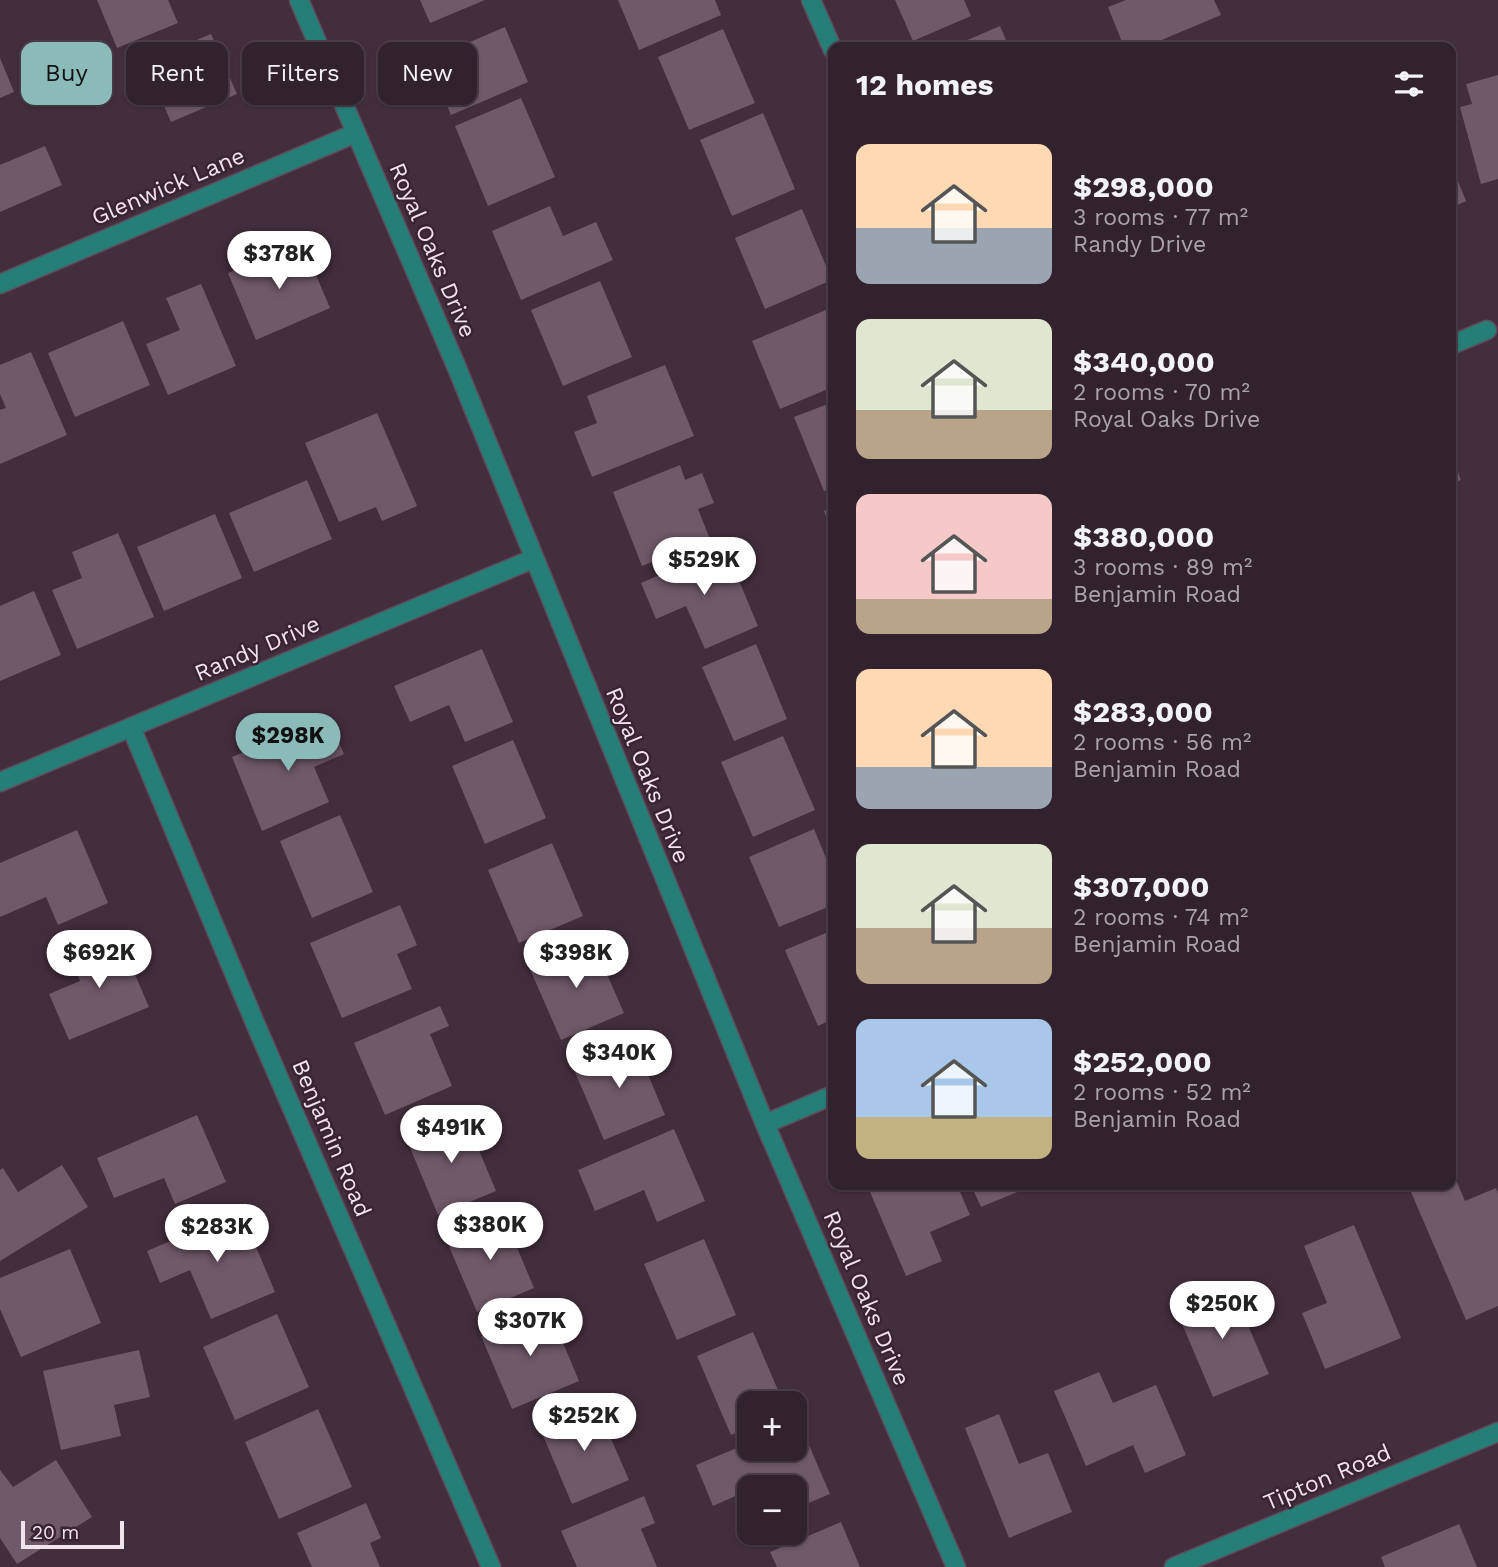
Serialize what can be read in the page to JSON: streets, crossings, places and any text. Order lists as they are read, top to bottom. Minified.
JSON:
{"streets":{"street":["Glenwick Lane","Royal Oaks Drive","Randy Drive","Benjamin Road","Tipton Road"]},"crossings":[["Glenwick Lane","Royal Oaks Drive"],["Royal Oaks Drive","Randy Drive"],["Randy Drive","Benjamin Road"]],"scale_bar":"20 m","page":{"chip":["Buy","Rent","Filters","New"],"heading":"12 homes","list":[{"name":"$298,000","note":"3 rooms · 77 m² · Randy Drive"},{"name":"$340,000","note":"2 rooms · 70 m² · Royal Oaks Drive"},{"name":"$380,000","note":"3 rooms · 89 m² · Benjamin Road"},{"name":"$283,000","note":"2 rooms · 56 m² · Benjamin Road"},{"name":"$307,000","note":"2 rooms · 74 m² · Benjamin Road"},{"name":"$252,000","note":"2 rooms · 52 m² · Benjamin Road"}],"price":["$378K","$529K","$298K","$692K","$398K","$340K","$491K","$380K","$283K","$250K","$307K","$252K"],"map_buttons":["+","−"],"scale":"20 m"}}
